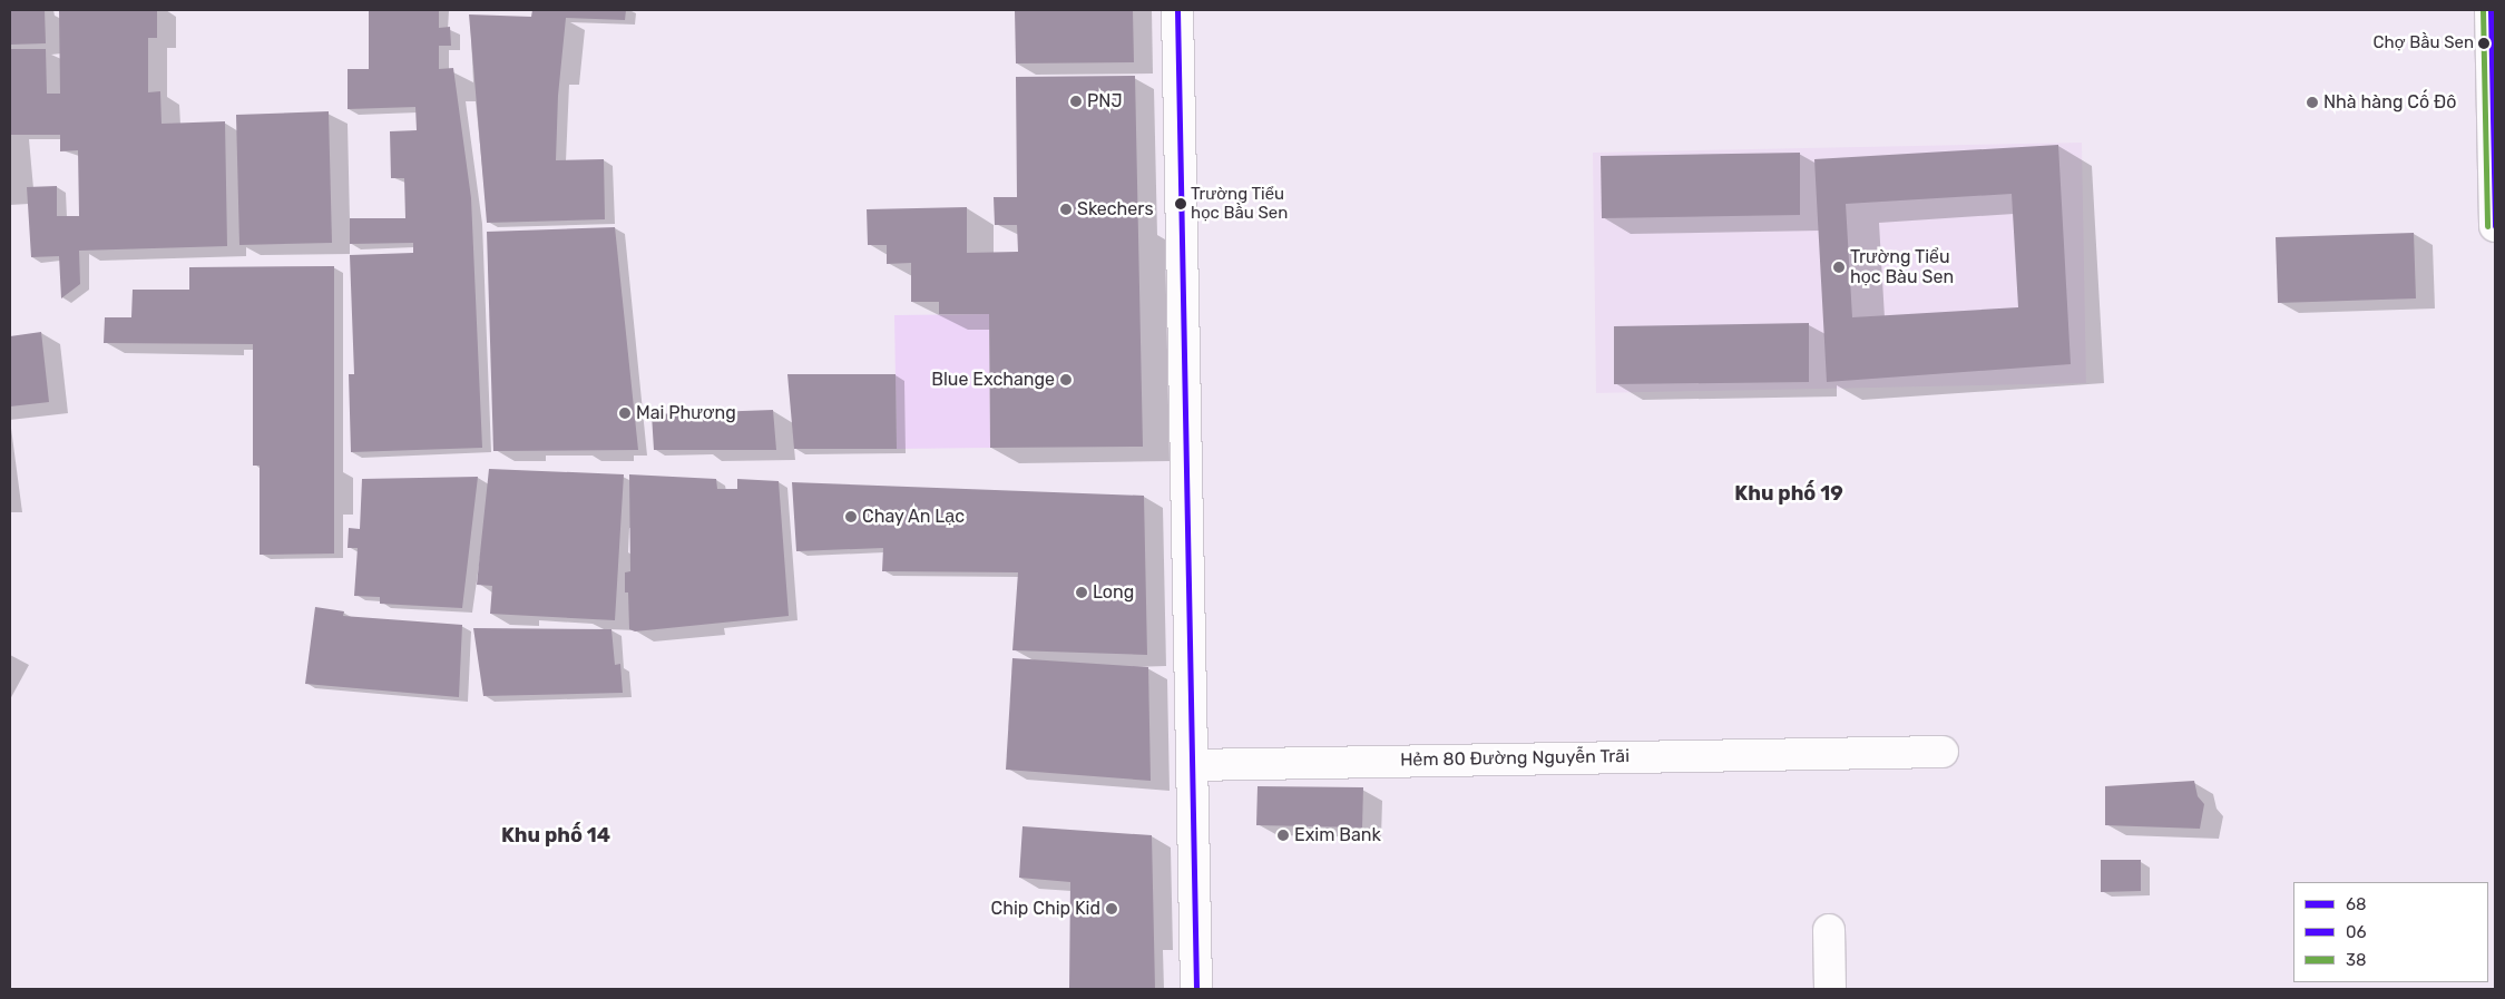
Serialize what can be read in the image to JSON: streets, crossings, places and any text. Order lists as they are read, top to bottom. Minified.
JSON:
{"streets":{"main road":["Hẻm 80 Đường Nguyễn Trãi"]},"districts":["Khu phố 19","Khu phố 14"],"places":["Chợ Bầu Sen","PNJ","Nhà hàng Cố Đô","Trường Tiểu học Bầu Sen","Skechers","Trường Tiểu học Bàu Sen","Blue Exchange","Mai Phương","Chay An Lạc","Long","Exim Bank","Chip Chip Kid"],"lines":["transit line 68","transit line 06","transit line 38"],"legend":["68","06","38"]}
